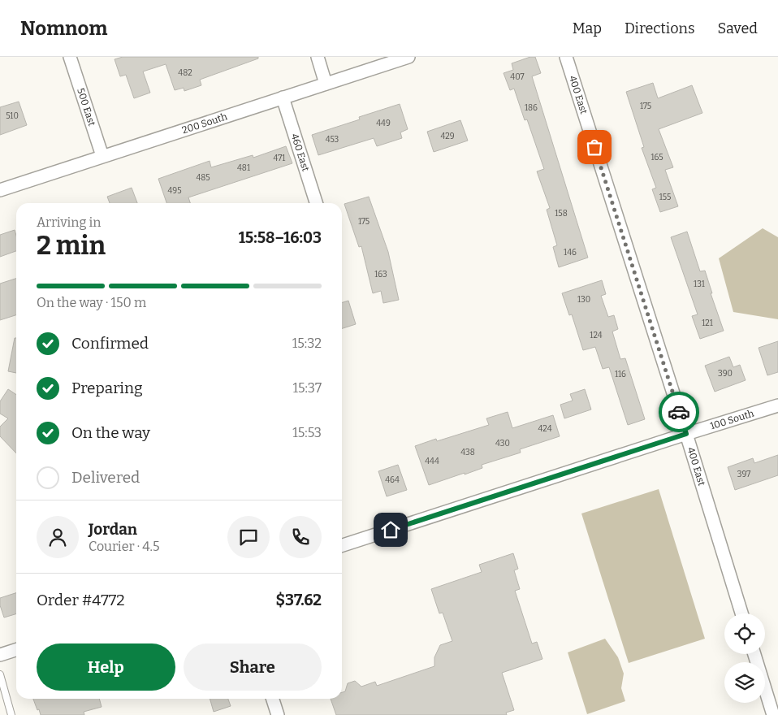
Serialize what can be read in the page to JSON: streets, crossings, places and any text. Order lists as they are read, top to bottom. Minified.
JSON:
{"streets":{"street":["400 East","500 East","200 South","460 East","100 South"]},"crossings":[["400 East","100 South"],["500 East","200 South"],["200 South","460 East"]],"house_numbers":["482","407","175","186","510","449","429","453","165","471","481","485","495","155","158","175","146","163","131","130","121","124","390","116","424","430","438","444","397","464"],"page":{"header":"Nomnom","nav":["Map","Directions","Saved"],"heading":["2 min","Arriving in","15:58–16:03"],"panel":["Jordan","Courier · 4.5","Order #4772","$37.62"],"bar":"On the way · 150 m","list":[["Confirmed","15:32"],["Preparing","15:37"],["On the way","15:53"],"Delivered"],"buttons":["Help","Share"]}}
